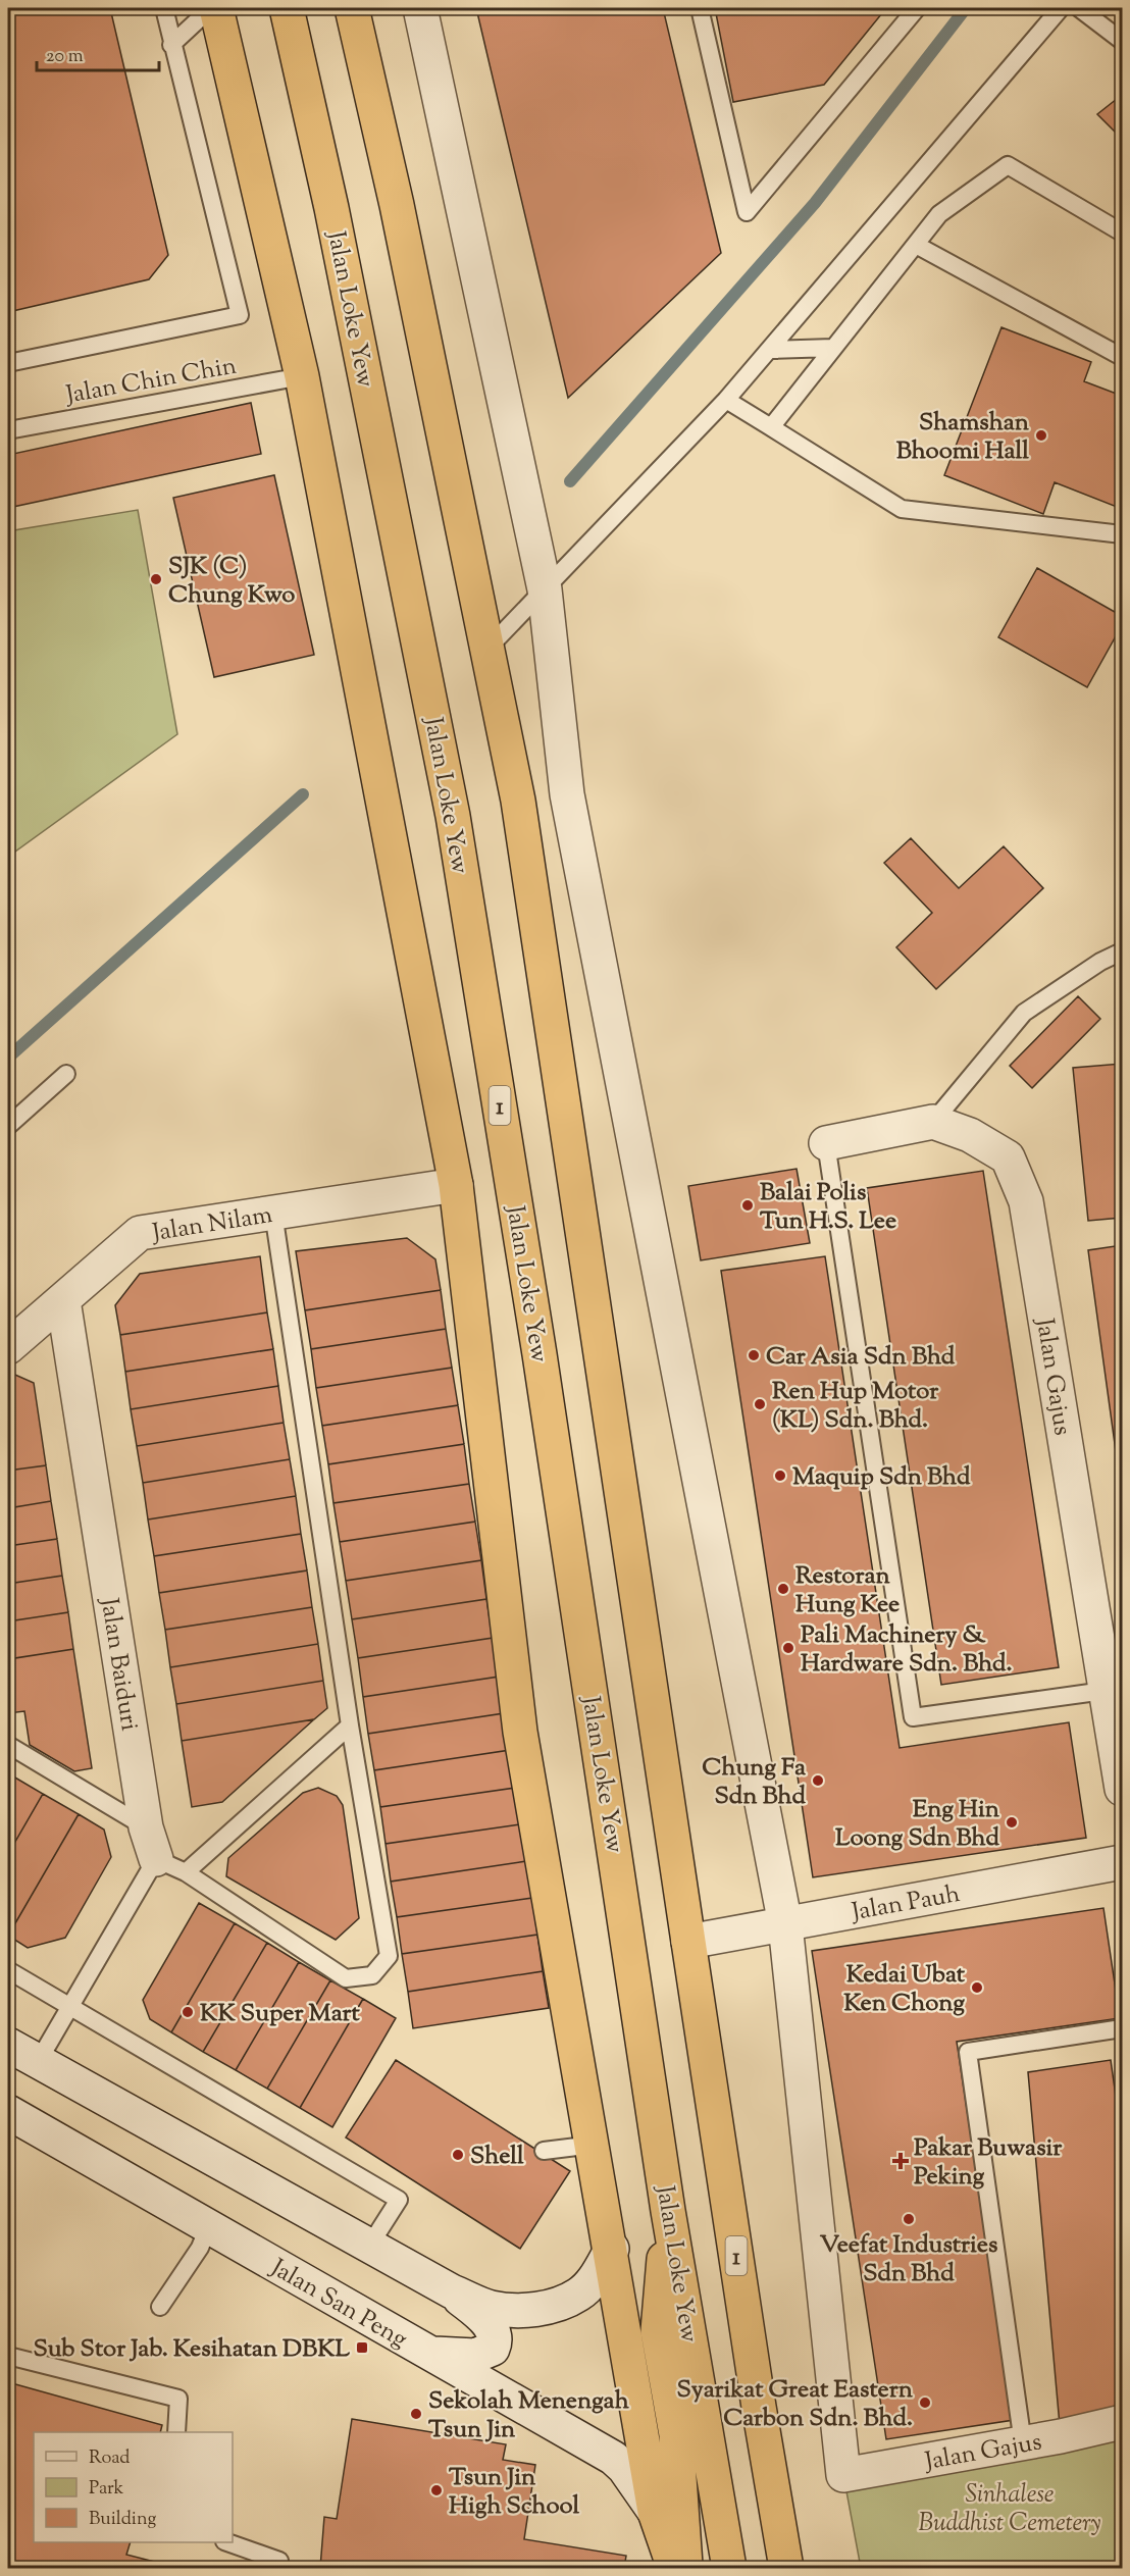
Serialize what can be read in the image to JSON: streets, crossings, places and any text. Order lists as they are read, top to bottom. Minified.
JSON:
{"streets":{"highway":["Jalan Loke Yew","1"],"street":["Jalan Nilam","Jalan Gajus","Jalan Baiduri","Jalan Pauh","Jalan San Peng"],"lane":["Jalan Chin Chin"]},"crossings":[["1","Jalan Pauh"],["Jalan Nilam","Jalan Baiduri"],["Jalan Gajus","Jalan Pauh"]],"parks":["Sinhalese Buddhist Cemetery"],"places":{"other":["Shamshan Bhoomi Hall","SJK (C) Chung Kwo","Balai Polis Tun H.S. Lee","Car Asia Sdn Bhd","Ren Hup Motor (KL) Sdn. Bhd.","Maquip Sdn Bhd","Restoran Hung Kee","Pali Machinery & Hardware Sdn. Bhd.","Chung Fa Sdn Bhd","Eng Hin Loong Sdn Bhd","Kedai Ubat Ken Chong","KK Super Mart","Shell","Veefat Industries Sdn Bhd","Syarikat Great Eastern Carbon Sdn. Bhd.","Sekolah Menengah Tsun Jin","Tsun Jin High School"],"health":["Pakar Buwasir Peking"],"transit":["Sub Stor Jab. Kesihatan DBKL"]},"legend":["Road","Park","Building"],"scale_bar":"20 m"}
